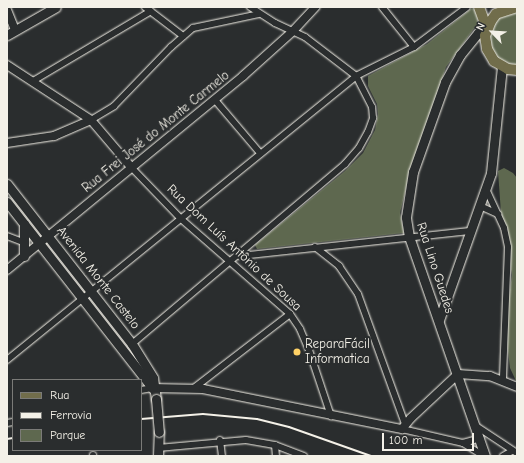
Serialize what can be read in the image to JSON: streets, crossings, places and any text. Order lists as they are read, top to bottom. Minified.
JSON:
{"streets":{"main road":["Rua Lino Guedes","Avenida Monte Castelo"],"street":["Rua Frei José do Monte Carmelo","Rua Dom Luís Antônio de Sousa"]},"crossings":[["Rua Frei José do Monte Carmelo","Rua Dom Luís Antônio de Sousa"],["Rua Frei José do Monte Carmelo","Avenida Monte Castelo"]],"places":["ReparaFácil Informatica"],"legend":["Rua","Ferrovia","Parque"],"scale_bar":"100 m","north":"top left"}
